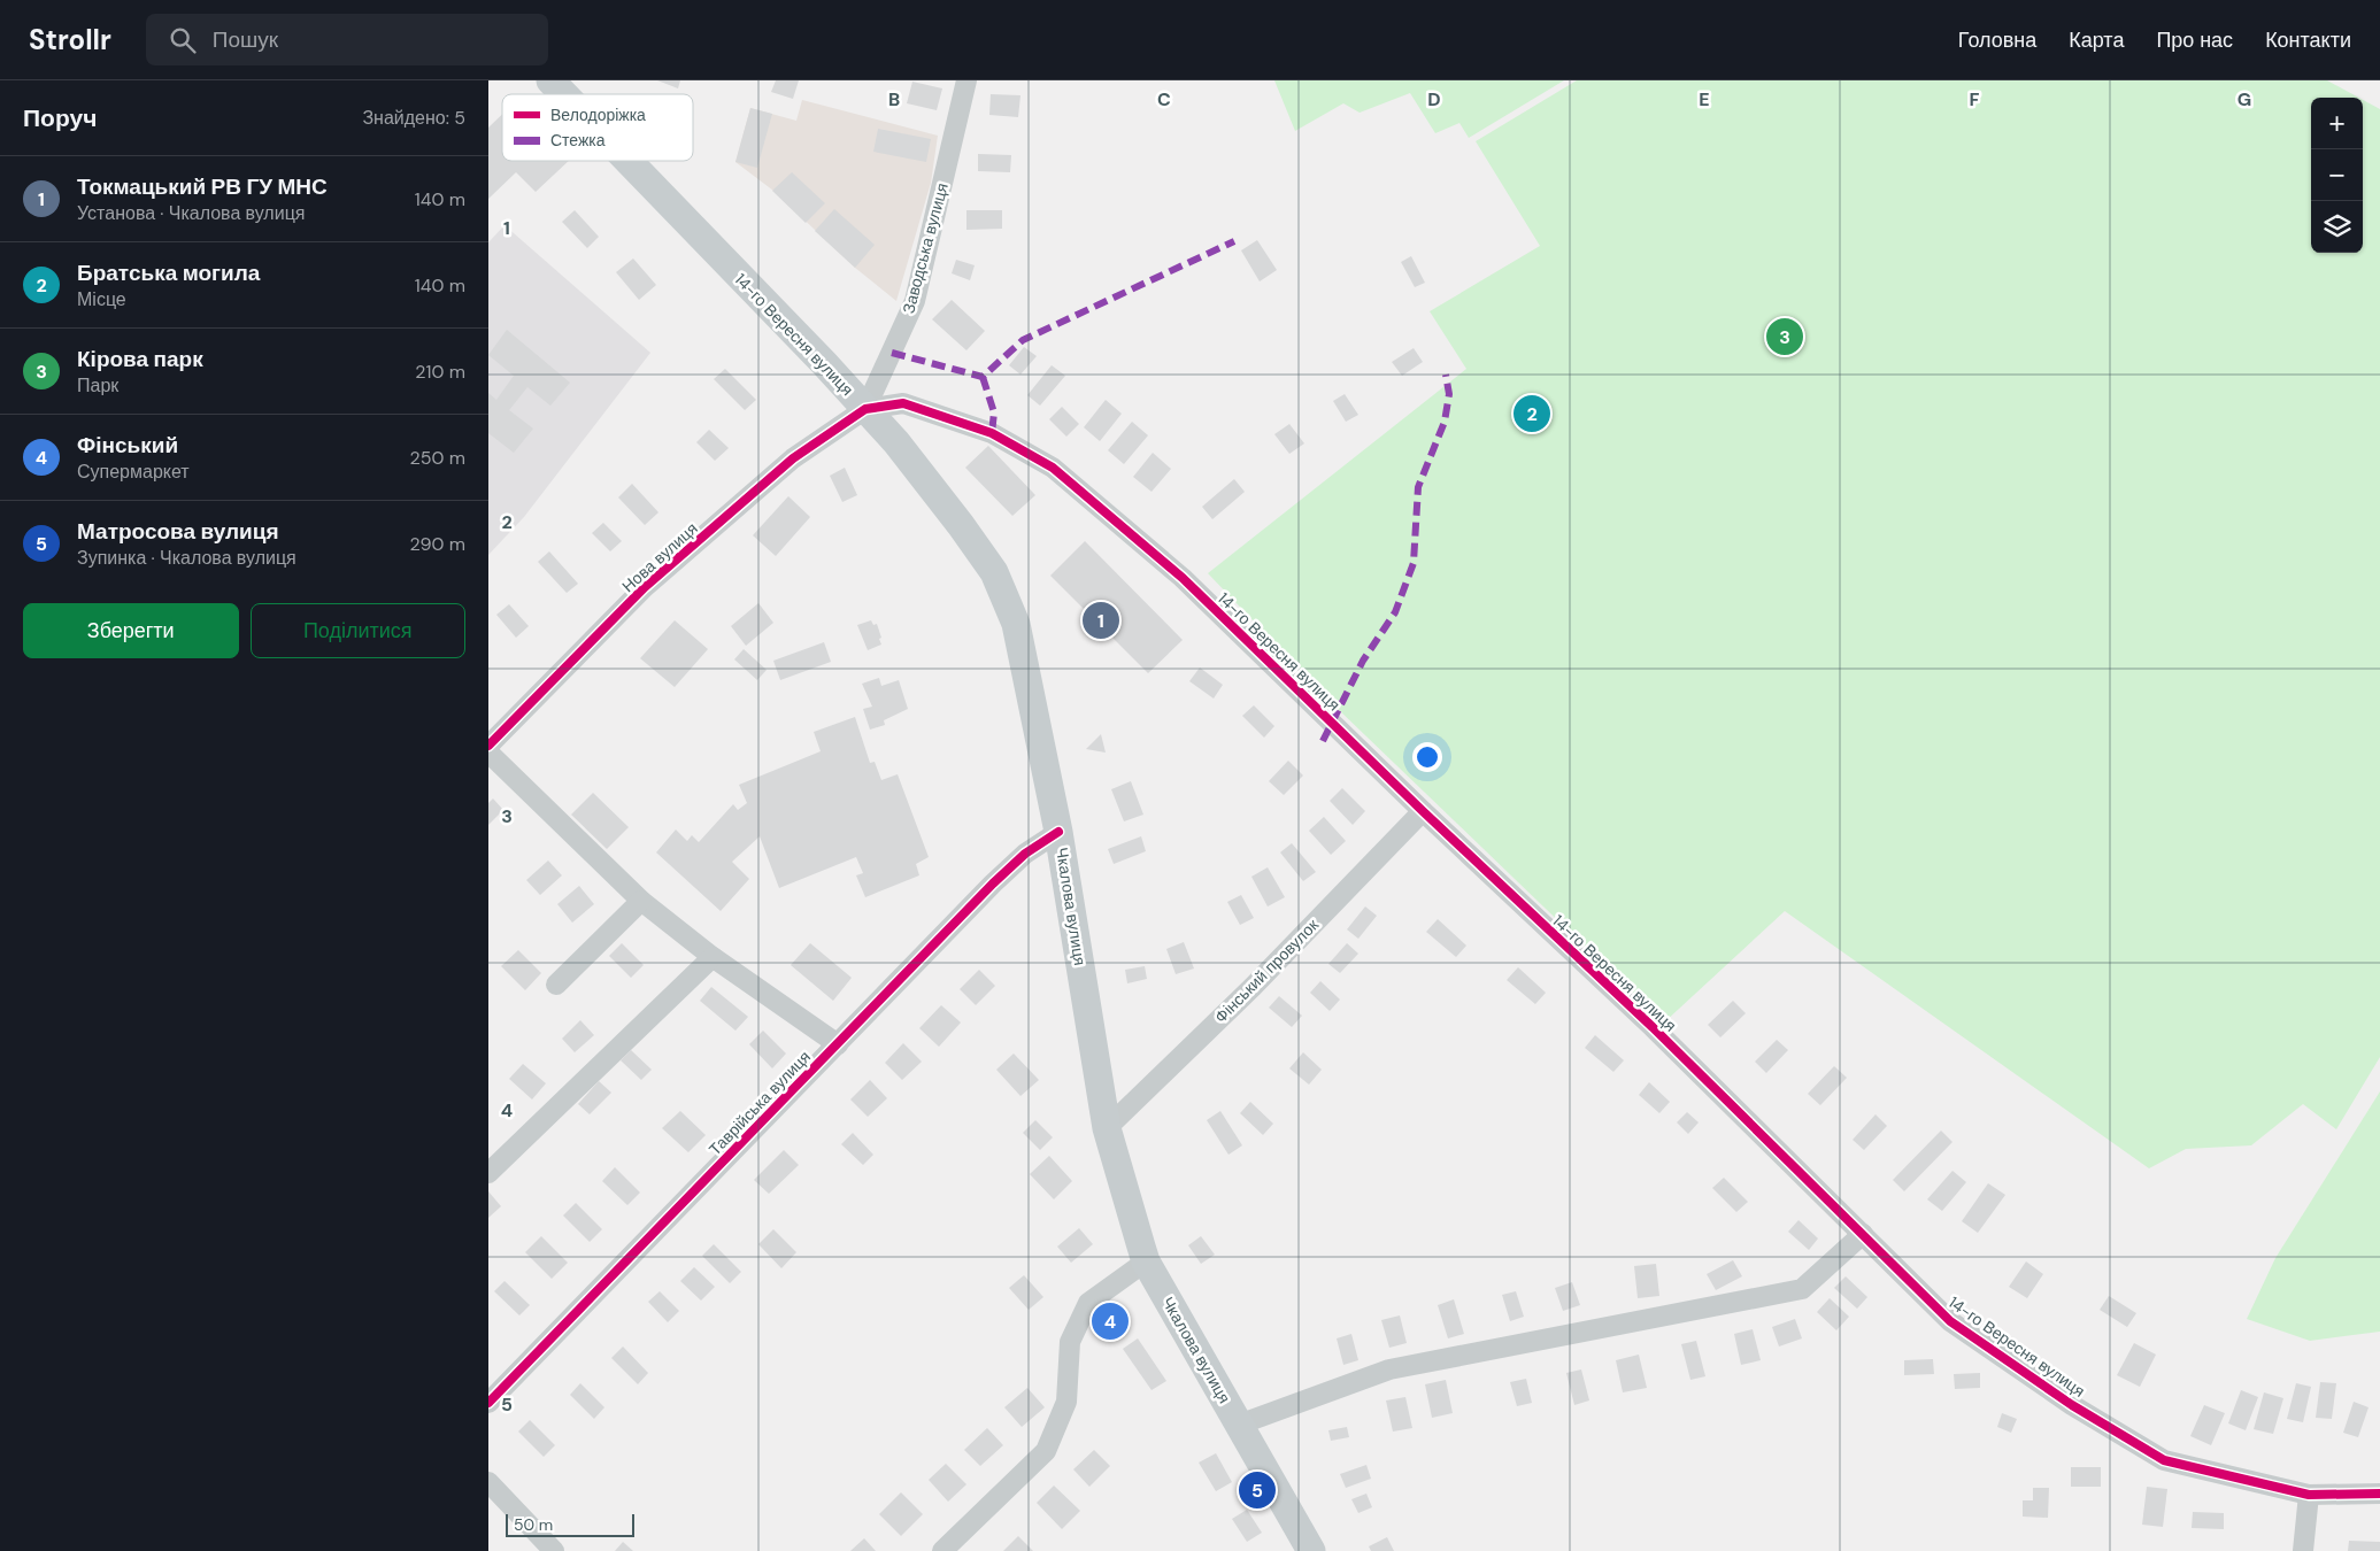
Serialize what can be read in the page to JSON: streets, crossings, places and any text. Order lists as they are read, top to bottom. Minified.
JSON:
{"streets":{"main road":["14-го Вересня вулиця","Чкалова вулиця"],"street":["Заводська вулиця","Нова вулиця","Фінський провулок","Таврійська вулиця"]},"crossings":[["Заводська вулиця","14-го Вересня вулиця"],["Заводська вулиця","Нова вулиця"],["Заводська вулиця","Чкалова вулиця"],["14-го Вересня вулиця","Нова вулиця"],["14-го Вересня вулиця","Чкалова вулиця"],["14-го Вересня вулиця","Фінський провулок"],["Нова вулиця","Чкалова вулиця"],["Чкалова вулиця","Фінський провулок"],["Чкалова вулиця","Таврійська вулиця"]],"legend":["Велодоріжка","Стежка"],"scale_bar":"50 m","page":{"header":"Strollr","search":"Пошук","nav":["Головна","Карта","Про нас","Контакти"],"heading":["Поруч","Знайдено: 5"],"map_buttons":["+","−"],"list":[{"mark":"1","name":"Токмацький РВ ГУ МНС","note":"Установа · Чкалова вулиця","value":"140 m"},{"mark":"2","name":"Братська могила","note":"Місце","value":"140 m"},{"mark":"3","name":"Кірова парк","note":"Парк","value":"210 m"},{"mark":"4","name":"Фінський","note":"Супермаркет","value":"250 m"},{"mark":"5","name":"Матросова вулиця","note":"Зупинка · Чкалова вулиця","value":"290 m"}],"pins":["3","2","1","4","5"],"buttons":["Зберегти","Поділитися"],"scale":"50 m"},"grid":{"columns":["B","C","D","E","F","G"],"rows":["1","2","3","4","5"]}}
